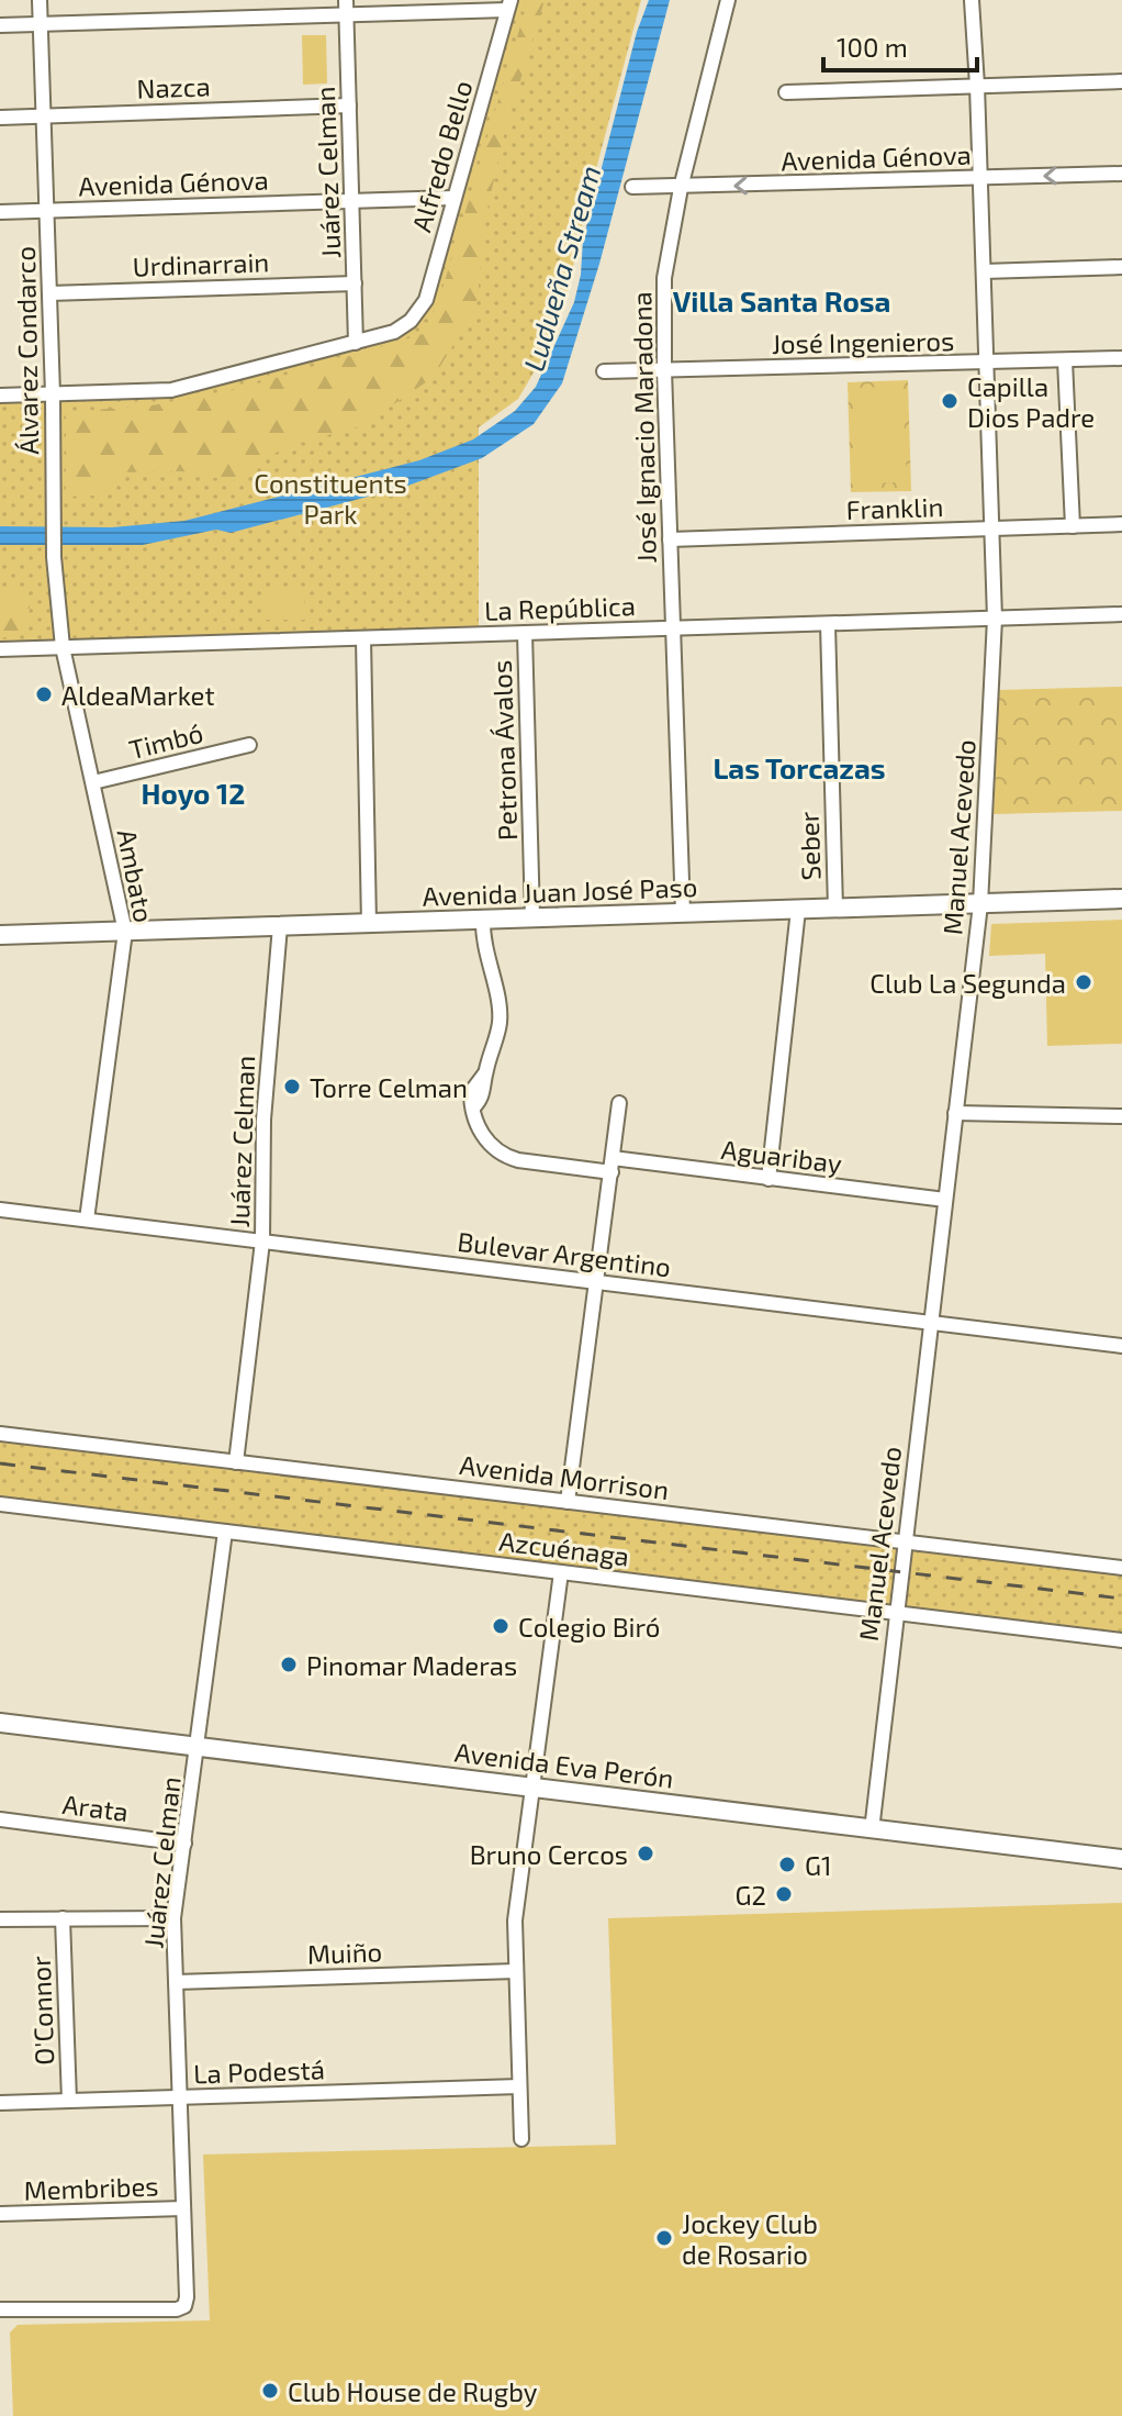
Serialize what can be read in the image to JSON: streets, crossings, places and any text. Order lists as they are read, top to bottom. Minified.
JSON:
{"streets":{"main road":["Avenida Juan José Paso","Avenida Eva Perón"],"street":["Nazca","Alfredo Bello","Avenida Génova","Juárez Celman","Urdinarrain","José Ingenieros","Álvarez Condarco","José Ignacio Maradona","Franklin","La República","Timbó","Petrona Ávalos","Manuel Acevedo","Seber","Ambato","Aguaribay","Bulevar Argentino","Avenida Morrison","Azcuénaga","Arata","Muiño","O'Connor","La Podestá","Membribes"]},"crossings":[["Nazca","Juárez Celman"],["Nazca","Álvarez Condarco"],["Alfredo Bello","Avenida Génova"],["Alfredo Bello","Juárez Celman"],["Avenida Génova","Juárez Celman"],["Avenida Génova","Álvarez Condarco"],["Avenida Génova","José Ignacio Maradona"],["Avenida Génova","Manuel Acevedo"],["Juárez Celman","Urdinarrain"],["Juárez Celman","Avenida Juan José Paso"],["Juárez Celman","Bulevar Argentino"],["Juárez Celman","Avenida Morrison"],["Juárez Celman","Azcuénaga"],["Juárez Celman","Avenida Eva Perón"],["Juárez Celman","Arata"],["Juárez Celman","Muiño"],["Juárez Celman","La Podestá"],["Juárez Celman","Membribes"],["Urdinarrain","Álvarez Condarco"],["José Ingenieros","José Ignacio Maradona"],["José Ingenieros","Manuel Acevedo"],["Álvarez Condarco","La República"],["Álvarez Condarco","Ambato"],["José Ignacio Maradona","Franklin"],["José Ignacio Maradona","La República"],["José Ignacio Maradona","Avenida Juan José Paso"],["Franklin","Manuel Acevedo"],["La República","Petrona Ávalos"],["La República","Manuel Acevedo"],["La República","Seber"],["La República","Ambato"],["Timbó","Ambato"],["Petrona Ávalos","Avenida Juan José Paso"],["Manuel Acevedo","Avenida Juan José Paso"],["Manuel Acevedo","Aguaribay"],["Manuel Acevedo","Bulevar Argentino"],["Manuel Acevedo","Avenida Morrison"],["Manuel Acevedo","Azcuénaga"],["Manuel Acevedo","Avenida Eva Perón"],["Seber","Avenida Juan José Paso"],["Seber","Aguaribay"],["Ambato","Avenida Juan José Paso"],["Ambato","Bulevar Argentino"],["Avenida Juan José Paso","Aguaribay"],["O'Connor","La Podestá"]],"districts":["Villa Santa Rosa","Las Torcazas","Hoyo 12"],"water":["Ludueña Stream"],"parks":["Constituents Park"],"places":["Capilla Dios Padre","AldeaMarket","Club La Segunda","Torre Celman","Colegio Biró","Pinomar Maderas","Bruno Cercos","G1","G2","Jockey Club de Rosario","Club House de Rugby"],"scale_bar":"100 m"}
